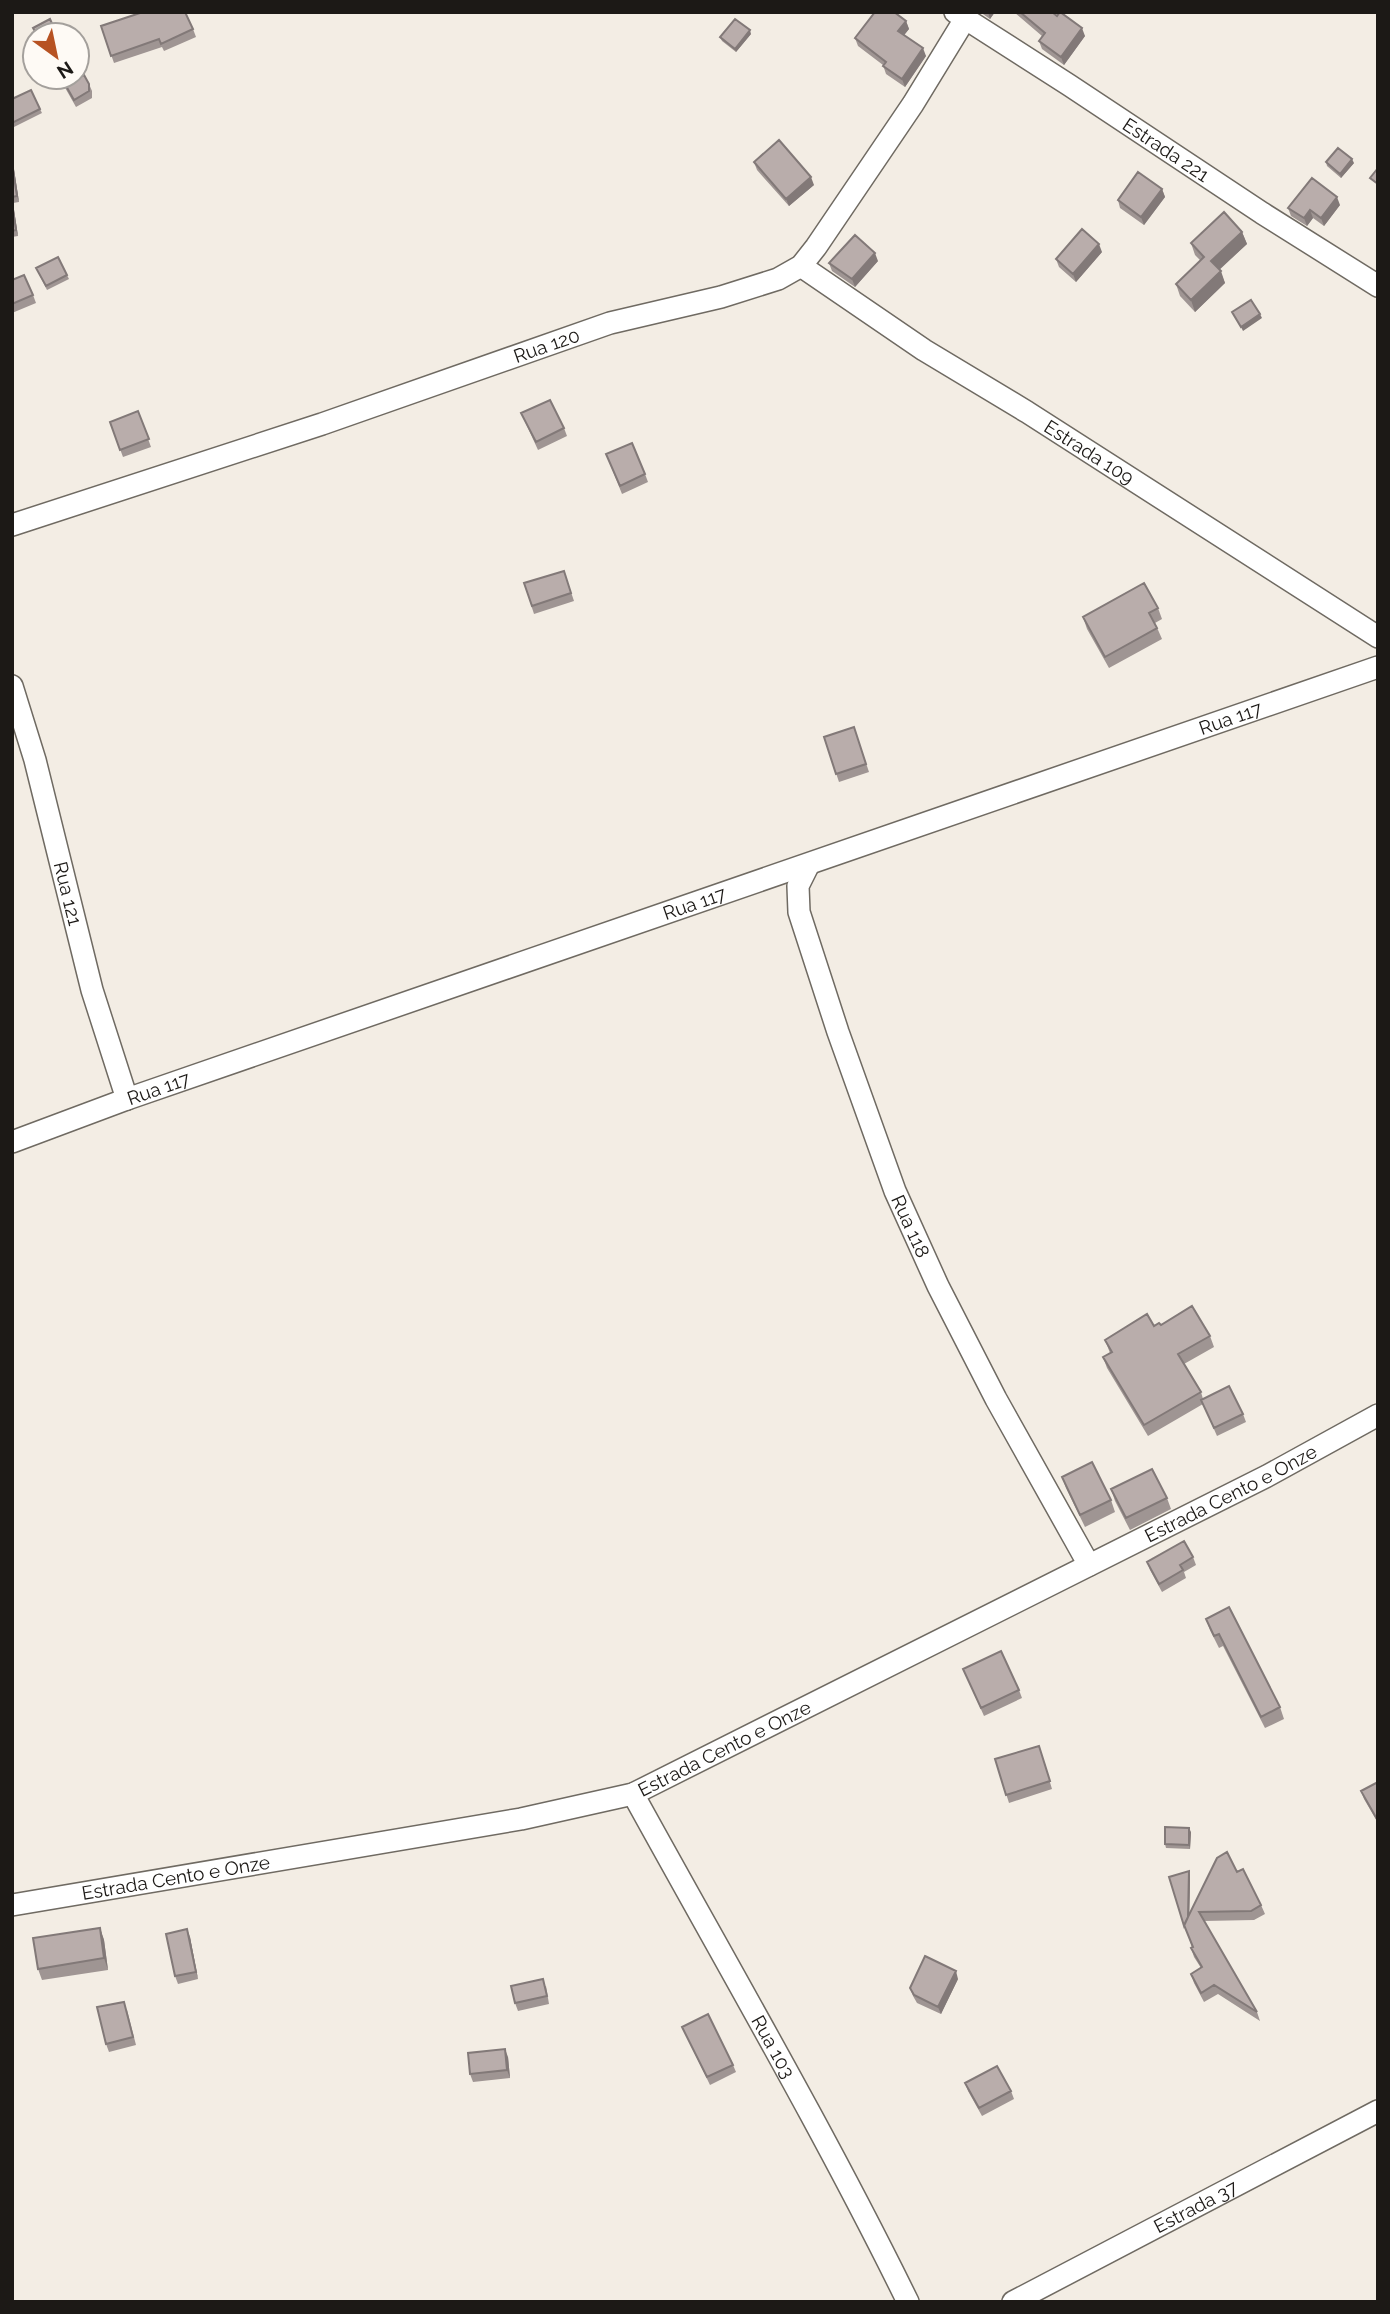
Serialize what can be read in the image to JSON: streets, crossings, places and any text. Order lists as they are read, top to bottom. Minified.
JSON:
{"streets":{"street":["Estrada 221","Rua 120","Estrada 109","Rua 117","Rua 121","Rua 118","Estrada Cento e Onze","Rua 103","Estrada 37"]},"crossings":[["Estrada 221","Rua 120"],["Rua 120","Estrada 109"],["Rua 117","Rua 121"],["Rua 117","Rua 118"],["Rua 118","Estrada Cento e Onze"],["Estrada Cento e Onze","Rua 103"]],"north":"bottom right"}
